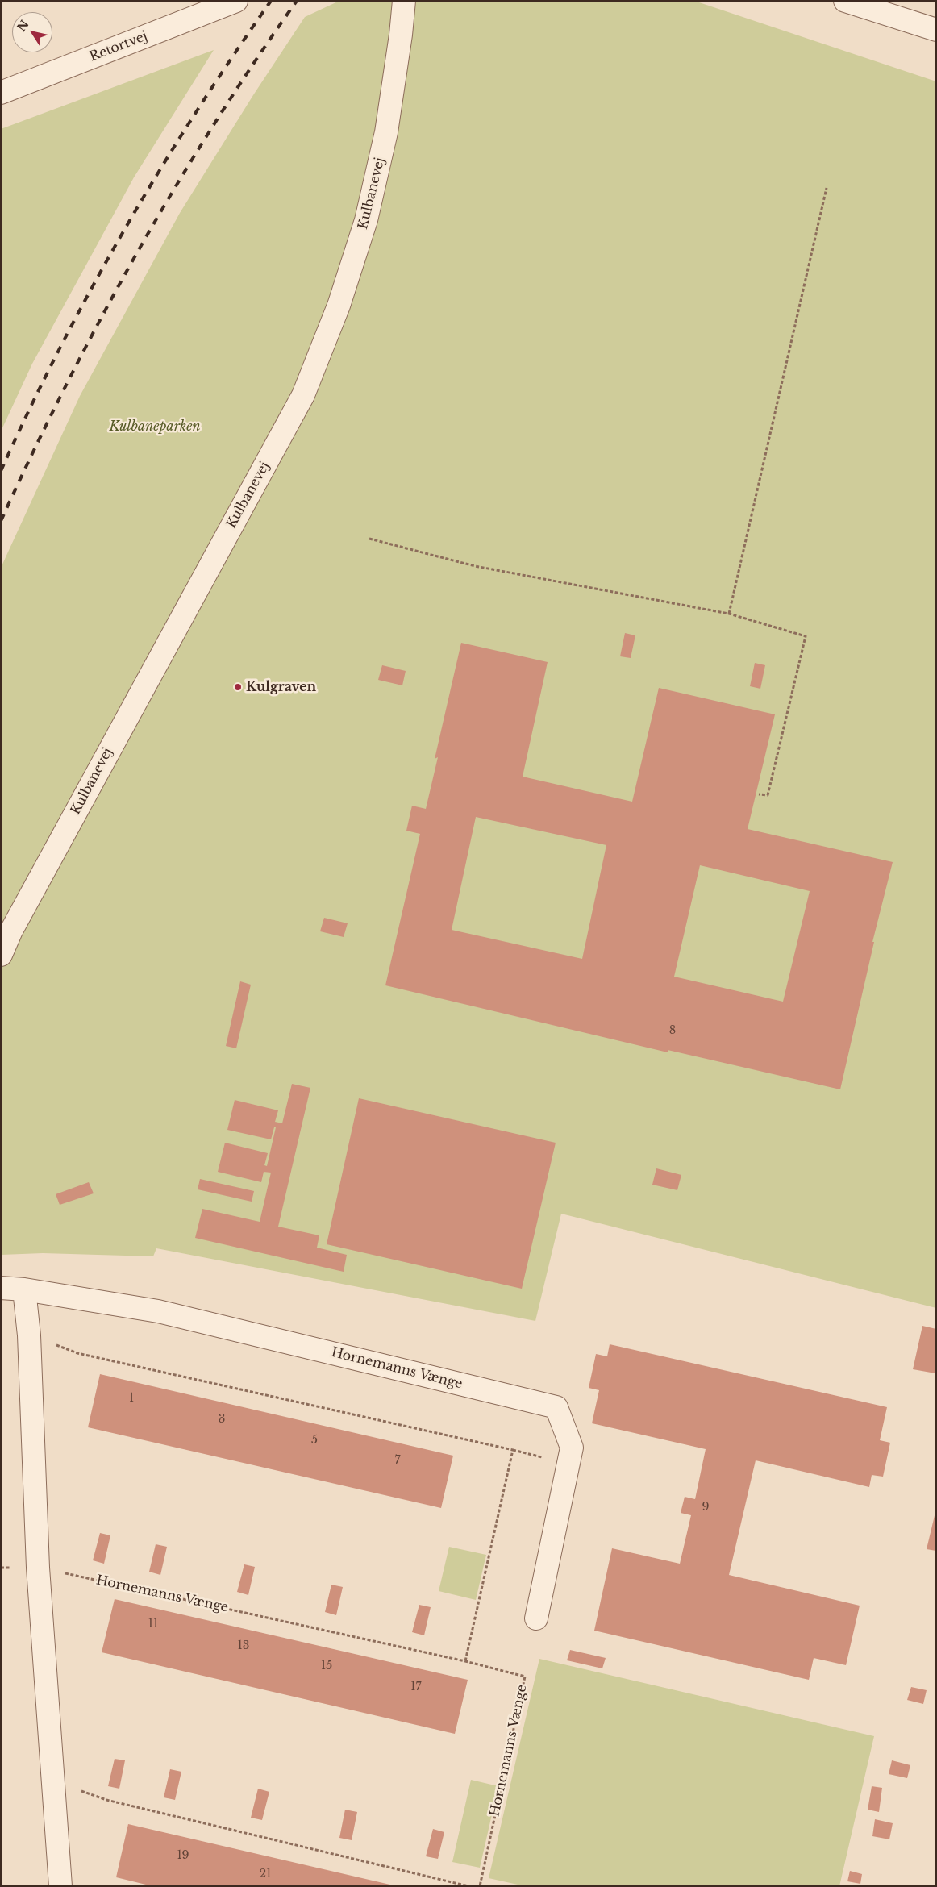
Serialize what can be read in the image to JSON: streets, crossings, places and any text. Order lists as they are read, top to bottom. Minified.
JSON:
{"streets":{"street":["Retortvej","Kulbanevej","Hornemanns Vænge"]},"parks":["Kulbaneparken"],"places":["Kulgraven"],"house_numbers":["8","1","3","5","7","9","11","13","15","17","19","21"],"north":"top left"}
